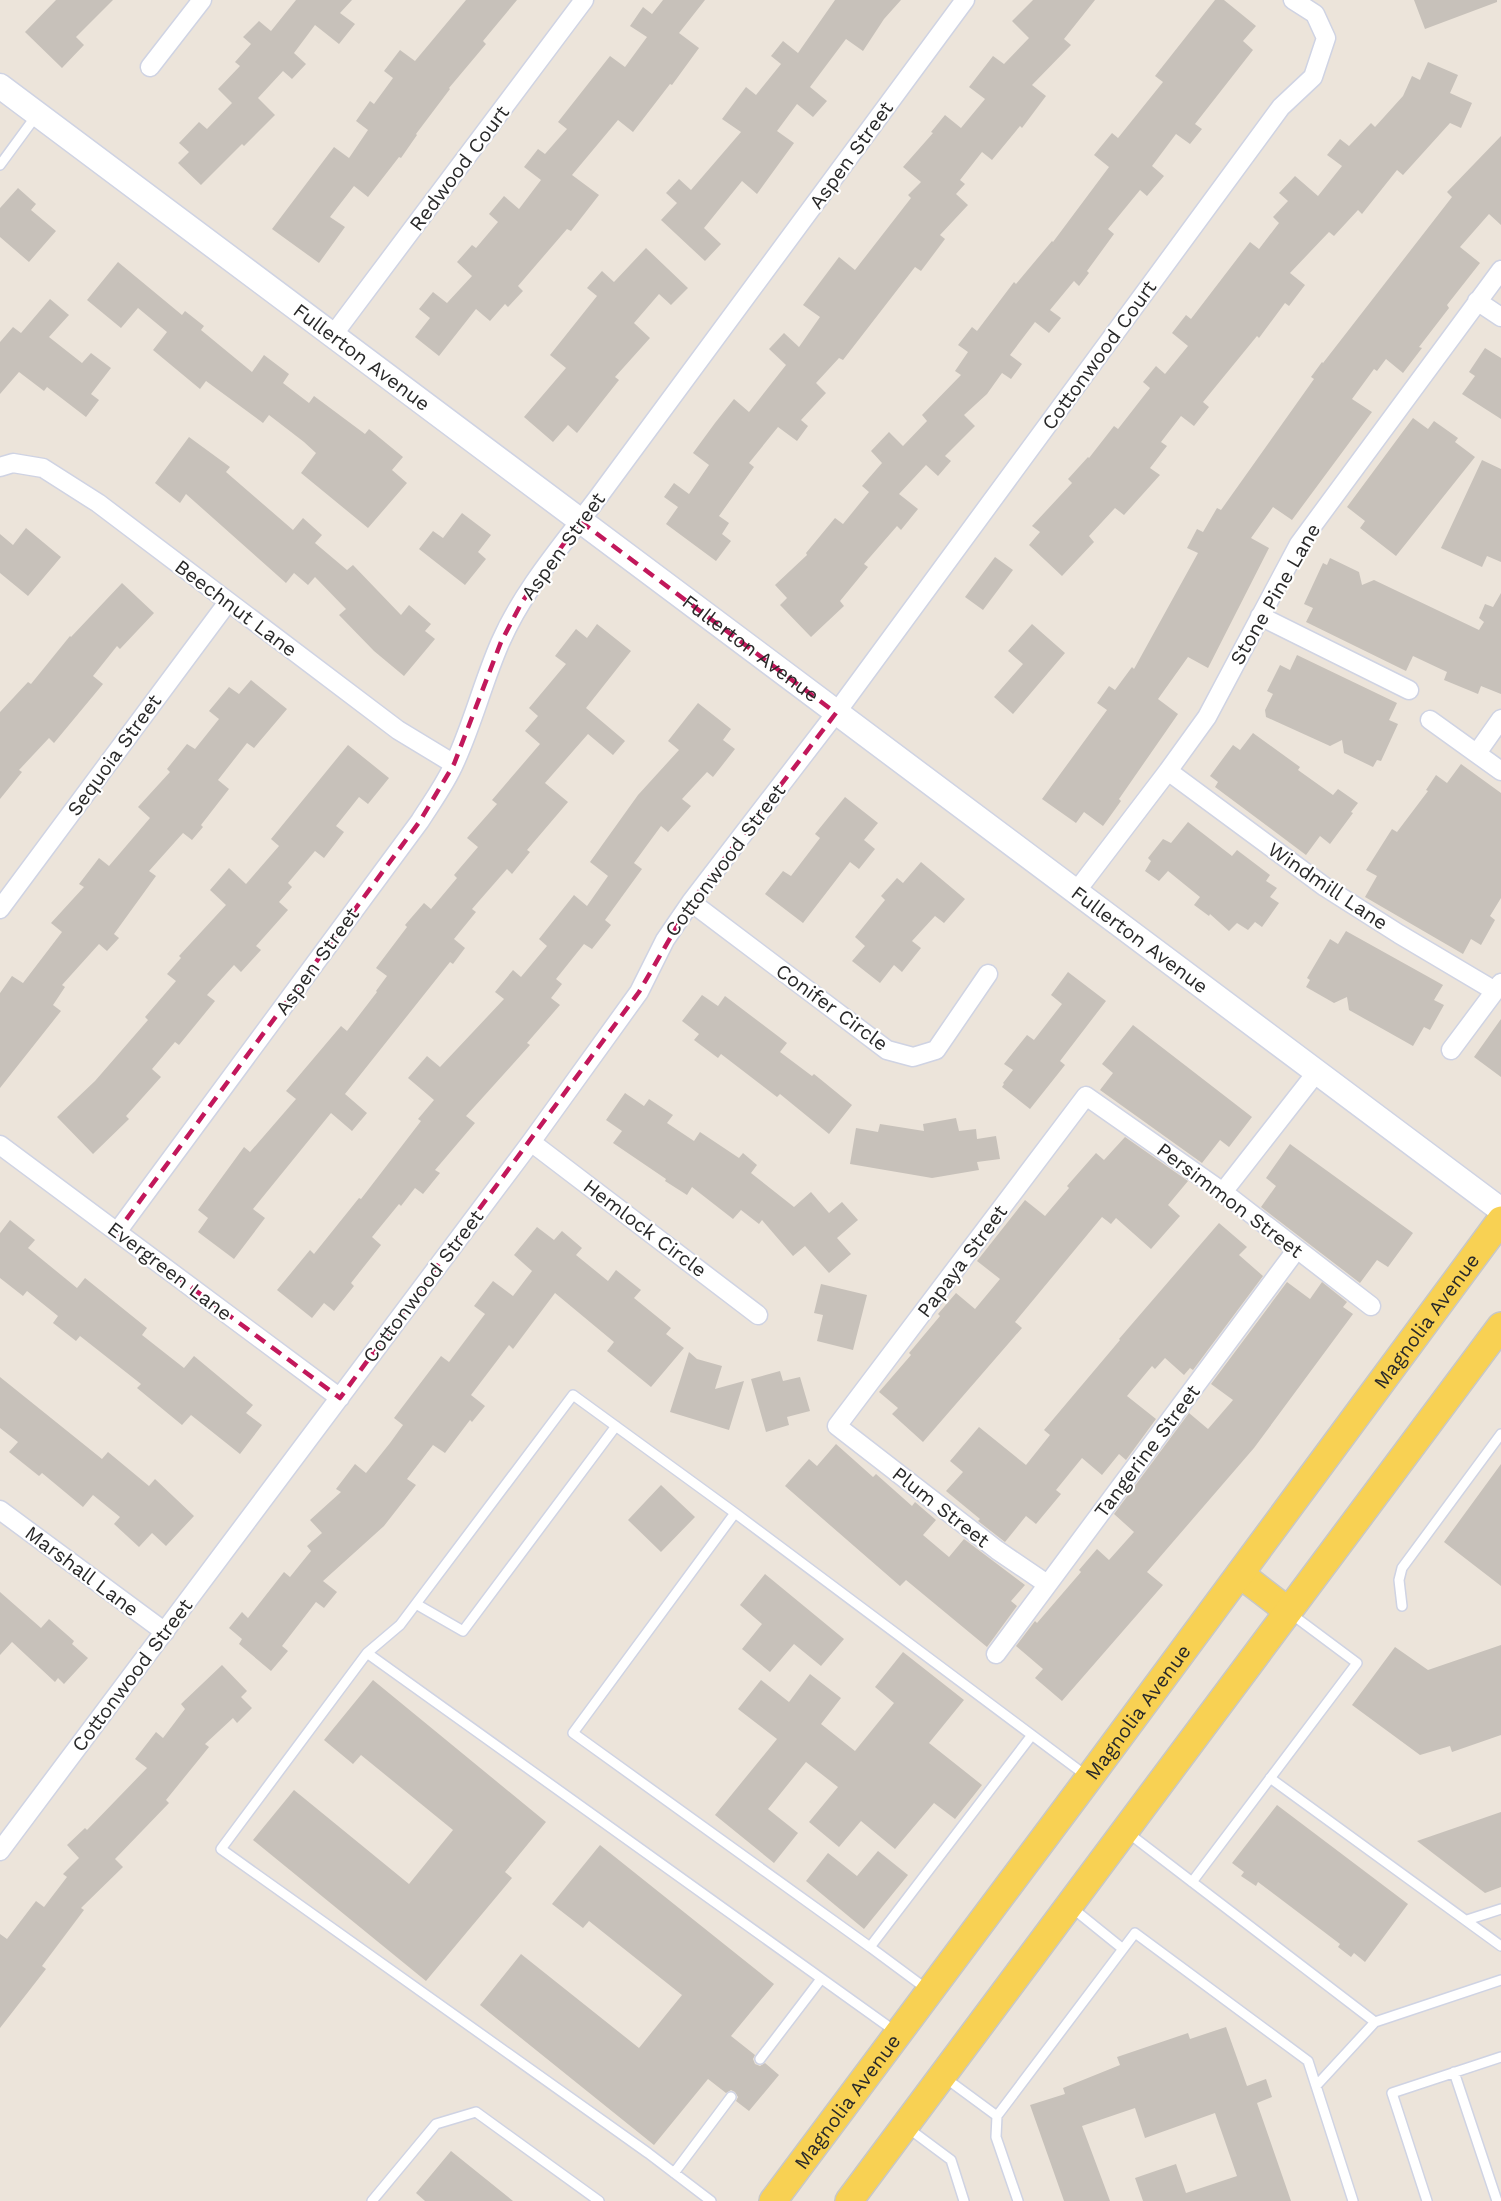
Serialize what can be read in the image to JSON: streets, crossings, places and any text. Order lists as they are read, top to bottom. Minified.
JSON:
{"streets":{"main road":["Fullerton Avenue","Magnolia Avenue"],"street":["Aspen Street","Redwood Court","Cottonwood Court","Stone Pine Lane","Beechnut Lane","Sequoia Street","Cottonwood Street","Windmill Lane","Conifer Circle","Persimmon Street","Hemlock Circle","Papaya Street","Evergreen Lane","Tangerine Street","Plum Street","Marshall Lane"]},"crossings":[["Aspen Street","Fullerton Avenue"],["Aspen Street","Beechnut Lane"],["Aspen Street","Evergreen Lane"],["Redwood Court","Fullerton Avenue"],["Cottonwood Court","Fullerton Avenue"],["Cottonwood Court","Cottonwood Street"],["Fullerton Avenue","Stone Pine Lane"],["Fullerton Avenue","Cottonwood Street"],["Stone Pine Lane","Windmill Lane"],["Beechnut Lane","Sequoia Street"],["Cottonwood Street","Conifer Circle"],["Cottonwood Street","Hemlock Circle"],["Cottonwood Street","Evergreen Lane"],["Cottonwood Street","Marshall Lane"],["Persimmon Street","Papaya Street"],["Persimmon Street","Tangerine Street"],["Papaya Street","Plum Street"],["Tangerine Street","Plum Street"]]}
